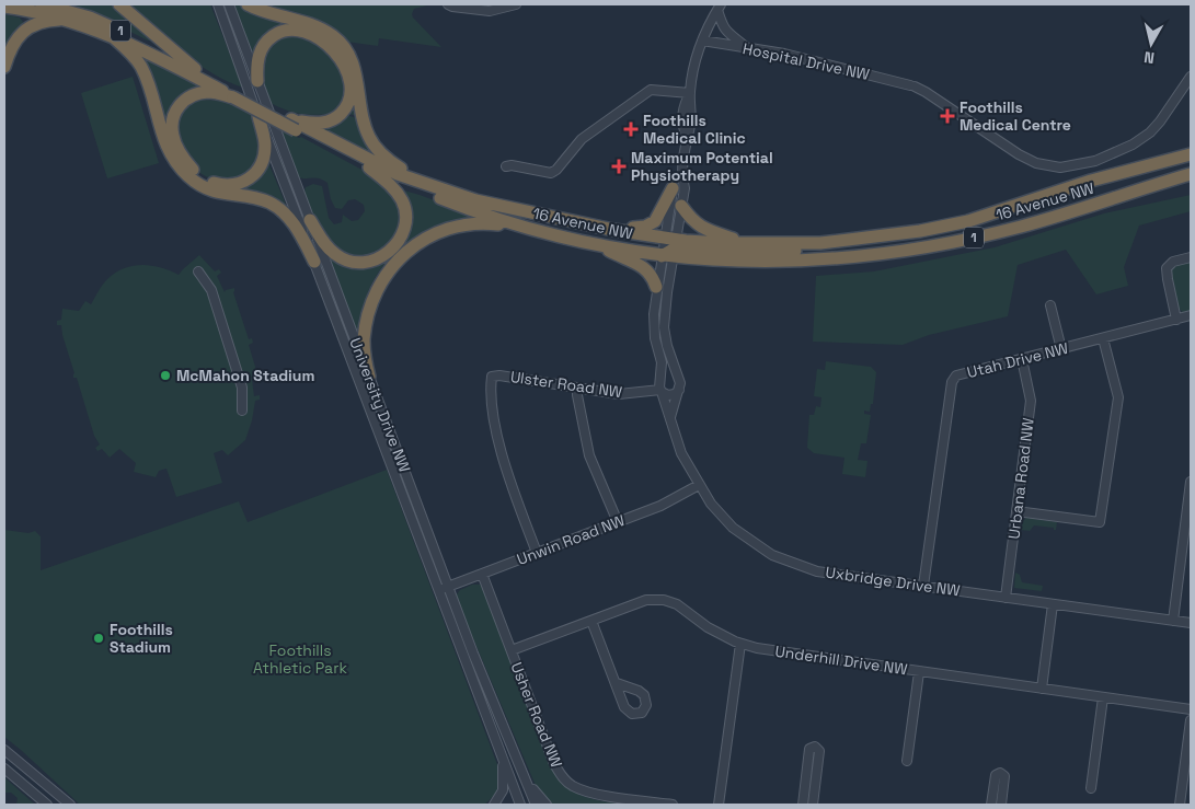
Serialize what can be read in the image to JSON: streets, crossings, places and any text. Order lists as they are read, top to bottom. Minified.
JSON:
{"streets":{"highway":["1","16 Avenue NW"],"street":["Hospital Drive NW","Utah Drive NW","Ulster Road NW","University Drive NW","Urbana Road NW","Unwin Road NW","Uxbridge Drive NW","Underhill Drive NW","Usher Road NW"]},"crossings":[["Utah Drive NW","Urbana Road NW"],["Utah Drive NW","Uxbridge Drive NW"],["Ulster Road NW","Unwin Road NW"],["Ulster Road NW","Uxbridge Drive NW"],["University Drive NW","Unwin Road NW"],["Urbana Road NW","Uxbridge Drive NW"],["Unwin Road NW","Uxbridge Drive NW"],["Unwin Road NW","Usher Road NW"],["Underhill Drive NW","Usher Road NW"]],"parks":["Foothills Athletic Park"],"places":{"health":["Foothills Medical Centre","Foothills Medical Clinic","Maximum Potential Physiotherapy"],"other":["McMahon Stadium","Foothills Stadium"]},"north":"bottom"}
